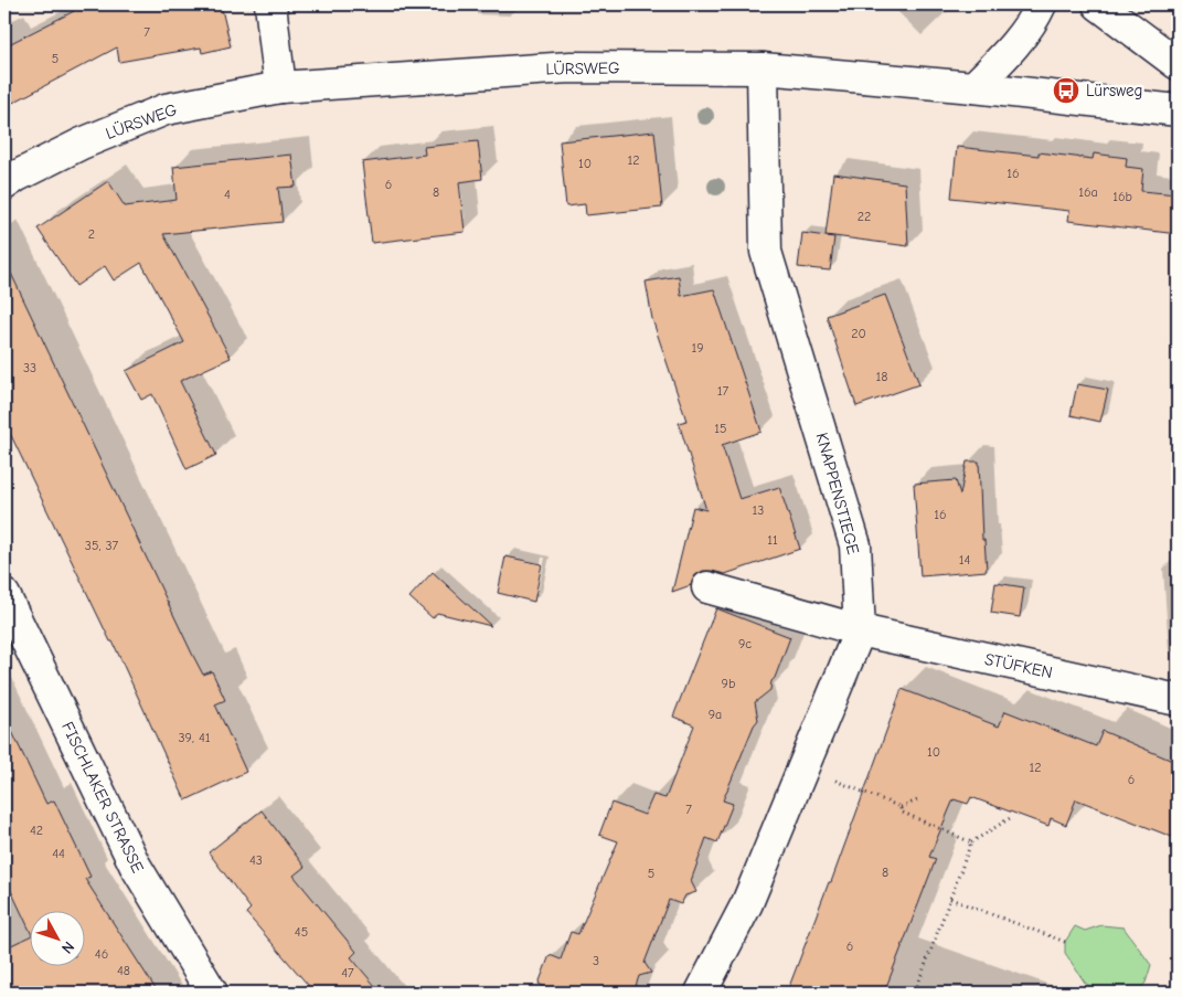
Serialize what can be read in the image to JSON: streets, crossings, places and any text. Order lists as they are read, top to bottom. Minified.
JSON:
{"streets":{"street":["LÜRSWEG","KNAPPENSTIEGE","STÜFKEN","FISCHLAKER STRASSE"]},"crossings":[["LÜRSWEG","KNAPPENSTIEGE"],["KNAPPENSTIEGE","STÜFKEN"]],"places":{"bus stop":["Lürsweg"]},"house_numbers":["7","5","12","10","16","6","8","16a","4","16b","22","2","20","19","33","18","17","15","13","16","11","35, 37","14","9c","9b","9a","39, 41","10","12","6","7","42","44","43","8","5","45","6","46","3","48","47"],"north":"bottom right"}
